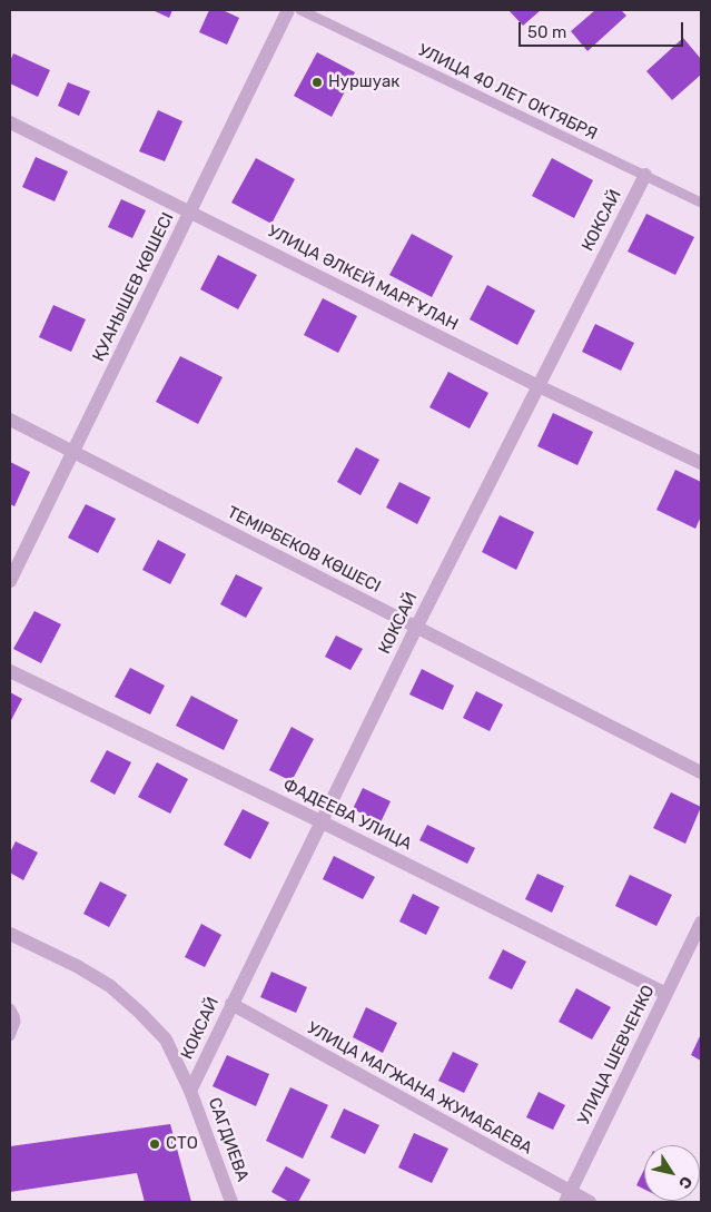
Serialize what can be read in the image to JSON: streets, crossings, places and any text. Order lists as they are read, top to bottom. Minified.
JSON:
{"streets":{"street":["КОКСАЙ","УЛИЦА ӘЛКЕЙ МАРҒҰЛАН","ҚУАНЫШЕВ КӨШЕСІ","ТЕМІРБЕКОВ КӨШЕСІ","ФАДЕЕВА УЛИЦА","УЛИЦА ШЕВЧЕНКО","УЛИЦА МАГЖАНА ЖУМАБАЕВА","САГДИЕВА"],"lane":["УЛИЦА 40 ЛЕТ ОКТЯБРЯ"]},"crossings":[["УЛИЦА 40 ЛЕТ ОКТЯБРЯ","КОКСАЙ"],["КОКСАЙ","УЛИЦА ӘЛКЕЙ МАРҒҰЛАН"],["КОКСАЙ","ТЕМІРБЕКОВ КӨШЕСІ"],["КОКСАЙ","ФАДЕЕВА УЛИЦА"],["КОКСАЙ","УЛИЦА МАГЖАНА ЖУМАБАЕВА"],["КОКСАЙ","САГДИЕВА"],["УЛИЦА ӘЛКЕЙ МАРҒҰЛАН","ҚУАНЫШЕВ КӨШЕСІ"],["ҚУАНЫШЕВ КӨШЕСІ","ТЕМІРБЕКОВ КӨШЕСІ"],["ФАДЕЕВА УЛИЦА","УЛИЦА ШЕВЧЕНКО"],["УЛИЦА ШЕВЧЕНКО","УЛИЦА МАГЖАНА ЖУМАБАЕВА"]],"places":["Нуршуак","СТО"],"scale_bar":"50 m","north":"bottom right"}
